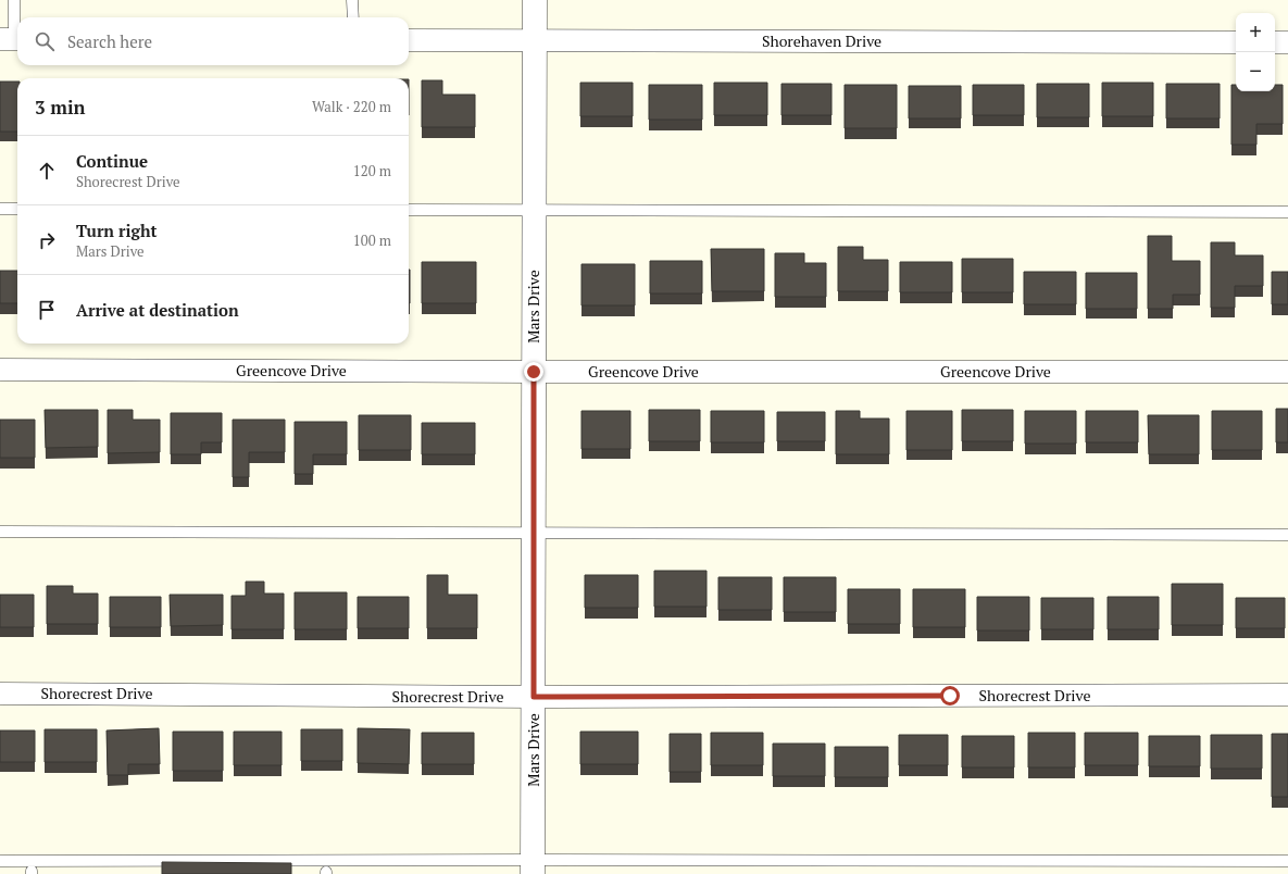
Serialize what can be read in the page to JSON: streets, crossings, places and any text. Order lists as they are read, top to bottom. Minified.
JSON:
{"streets":{"street":["Shorehaven Drive","Mars Drive","Greencove Drive","Shorecrest Drive"]},"crossings":[["Shorehaven Drive","Mars Drive"],["Mars Drive","Greencove Drive"],["Mars Drive","Shorecrest Drive"]],"page":{"map_buttons":["+","−"],"search":"Search here","heading":["3 min","Walk · 220 m"],"list":[["Continue","Shorecrest Drive","120 m"],["Turn right","Mars Drive","100 m"],"Arrive at destination"]}}
